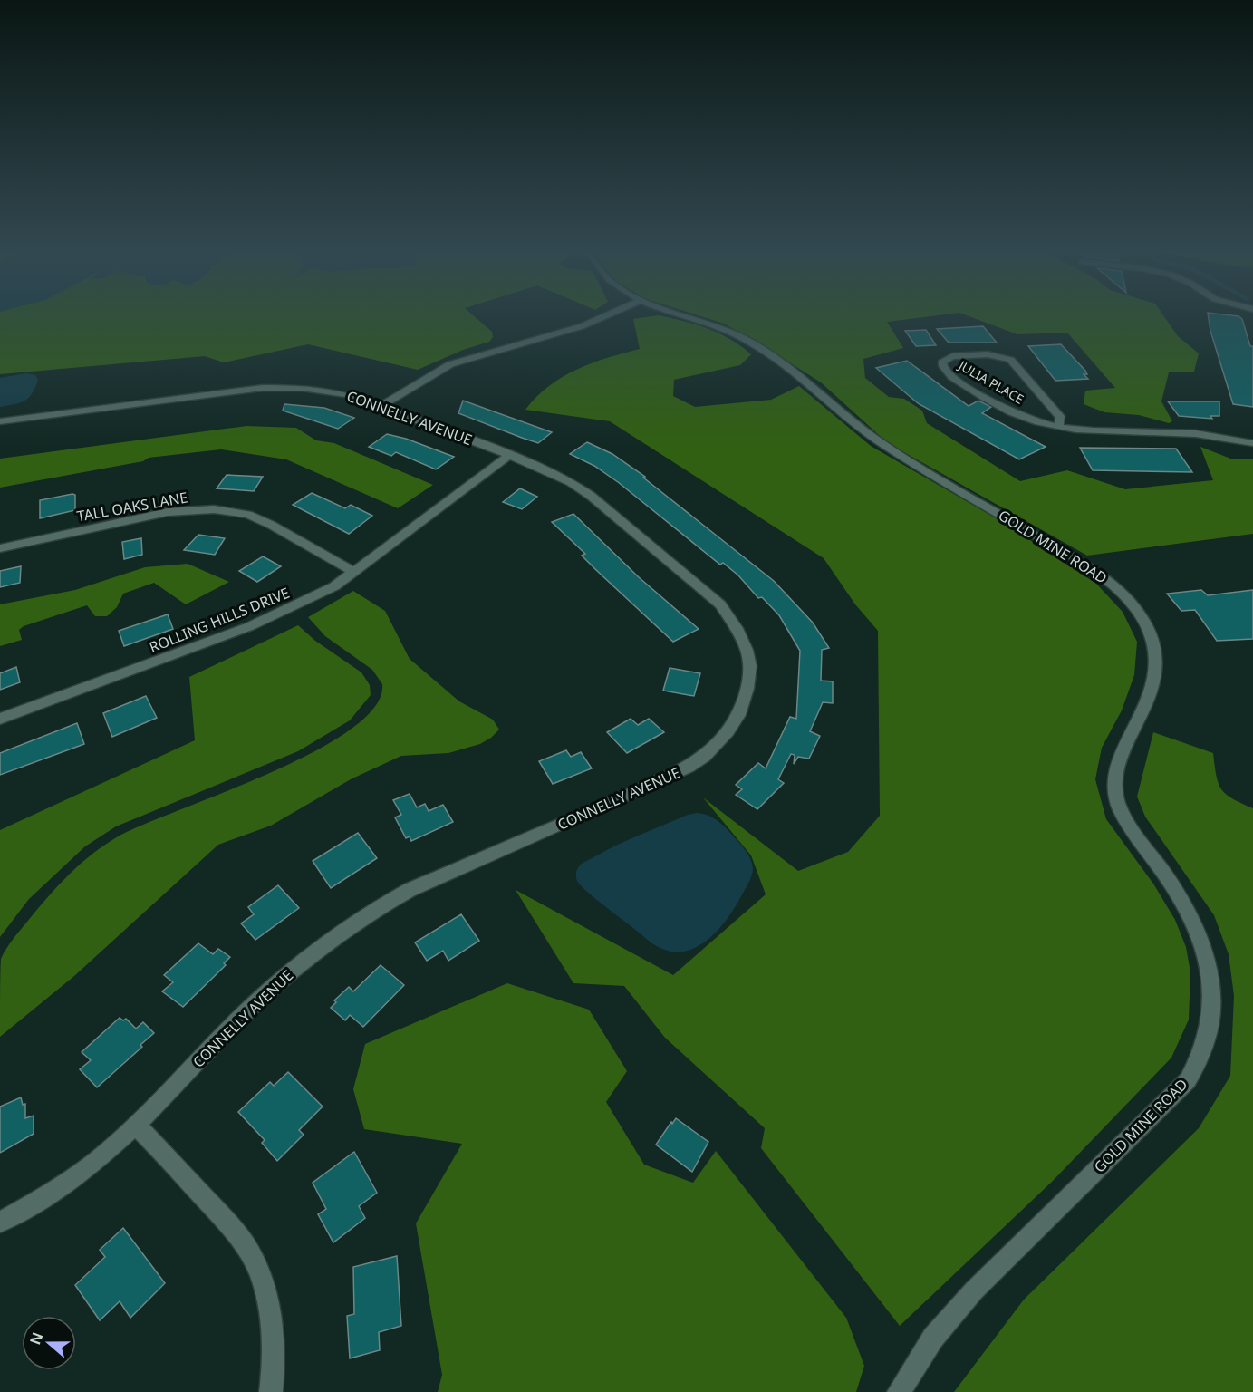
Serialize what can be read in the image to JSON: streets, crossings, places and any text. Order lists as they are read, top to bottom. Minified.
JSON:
{"streets":{"street":["JULIA PLACE","CONNELLY AVENUE","TALL OAKS LANE","GOLD MINE ROAD","ROLLING HILLS DRIVE"]},"crossings":[["CONNELLY AVENUE","ROLLING HILLS DRIVE"],["TALL OAKS LANE","ROLLING HILLS DRIVE"]],"north":"left"}
